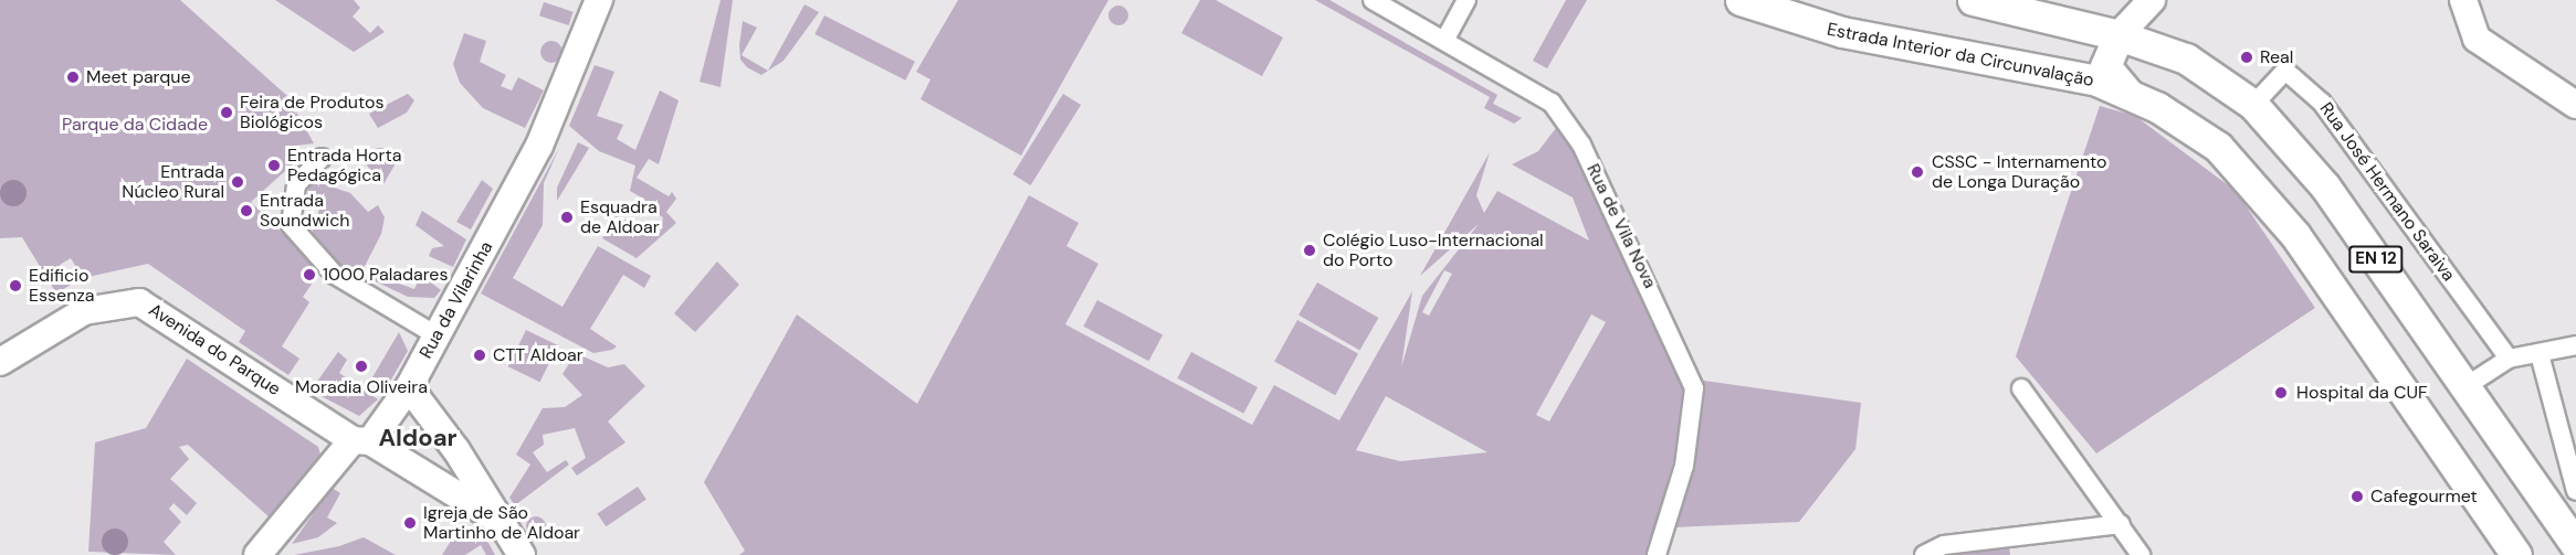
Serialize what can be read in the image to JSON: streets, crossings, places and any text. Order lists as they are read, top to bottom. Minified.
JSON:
{"streets":{"main road":["Estrada Interior da Circunvalação","EN 12","Rua da Vilarinha","Avenida do Parque"],"street":["Rua José Hermano Saraiva","Rua de Vila Nova"]},"crossings":[["Rua José Hermano Saraiva","EN 12"],["Rua da Vilarinha","Avenida do Parque"]],"districts":["Aldoar"],"parks":["Parque da Cidade"],"places":["Real","Meet parque","Feira de Produtos Biológicos","Entrada Horta Pedagógica","CSSC - Internamento de Longa Duração","Entrada Núcleo Rural","Entrada Soundwich","Esquadra de Aldoar","Colégio Luso-Internacional do Porto","1000 Paladares","Edificio Essenza","CTT Aldoar","Moradia Oliveira","Hospital da CUF","Cafegourmet","Igreja de São Martinho de Aldoar"]}
